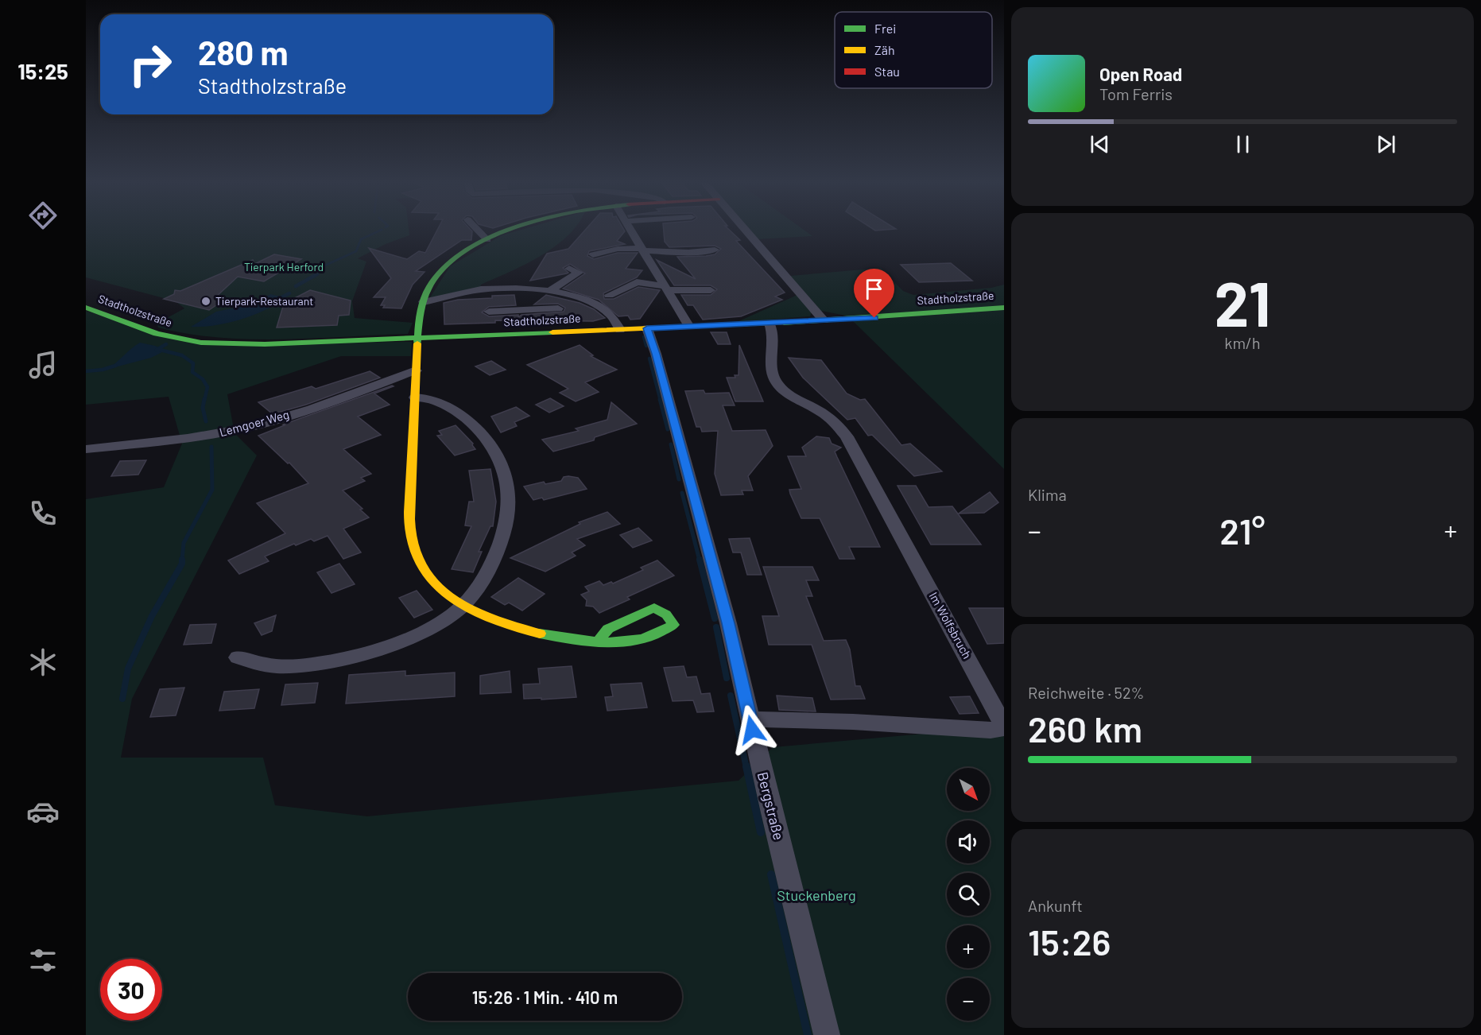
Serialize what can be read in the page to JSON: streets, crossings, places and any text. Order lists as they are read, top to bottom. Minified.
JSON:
{"streets":{"street":["Stadtholzstraße","Lemgoer Weg","Im Wolfsbruch","Bergstraße"]},"crossings":[["Stadtholzstraße","Im Wolfsbruch"],["Stadtholzstraße","Bergstraße"],["Im Wolfsbruch","Bergstraße"]],"parks":["Tierpark Herford","Stuckenberg"],"places":["Tierpark-Restaurant"],"legend":["Frei","Zäh","Stau"],"north":"bottom right","page":{"tabs":"15:25","turn":["280 m","Stadtholzstraße"],"song":["Open Road","Tom Ferris"],"tile":[["21","km/h"],"Klima",["Reichweite · 52%","260 km"],["Ankunft","15:26"]],"heat":["−","21°","+"],"map_buttons":["+","−"],"limit":"30","trip":"15:26 · 1 Min. · 410 m"}}
